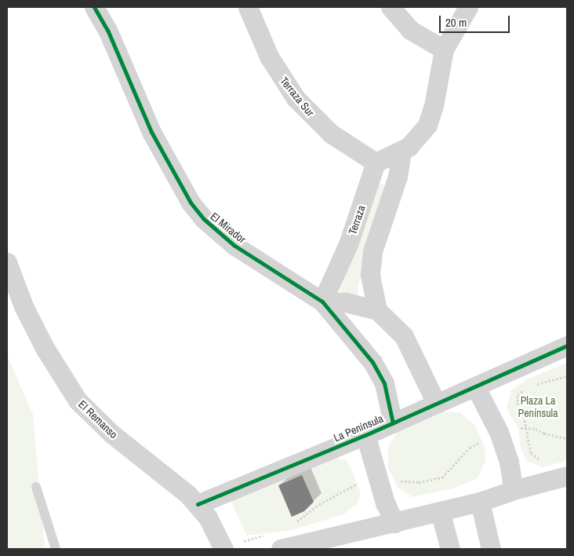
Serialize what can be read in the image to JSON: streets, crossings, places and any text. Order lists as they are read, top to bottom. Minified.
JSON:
{"streets":{"street":["Terraza Sur","Terraza","El Mirador","El Remanso","La Península"]},"crossings":[["Terraza Sur","Terraza"],["Terraza","El Mirador"],["El Mirador","La Península"],["El Remanso","La Península"]],"parks":["Plaza La Península"],"scale_bar":"20 m"}
